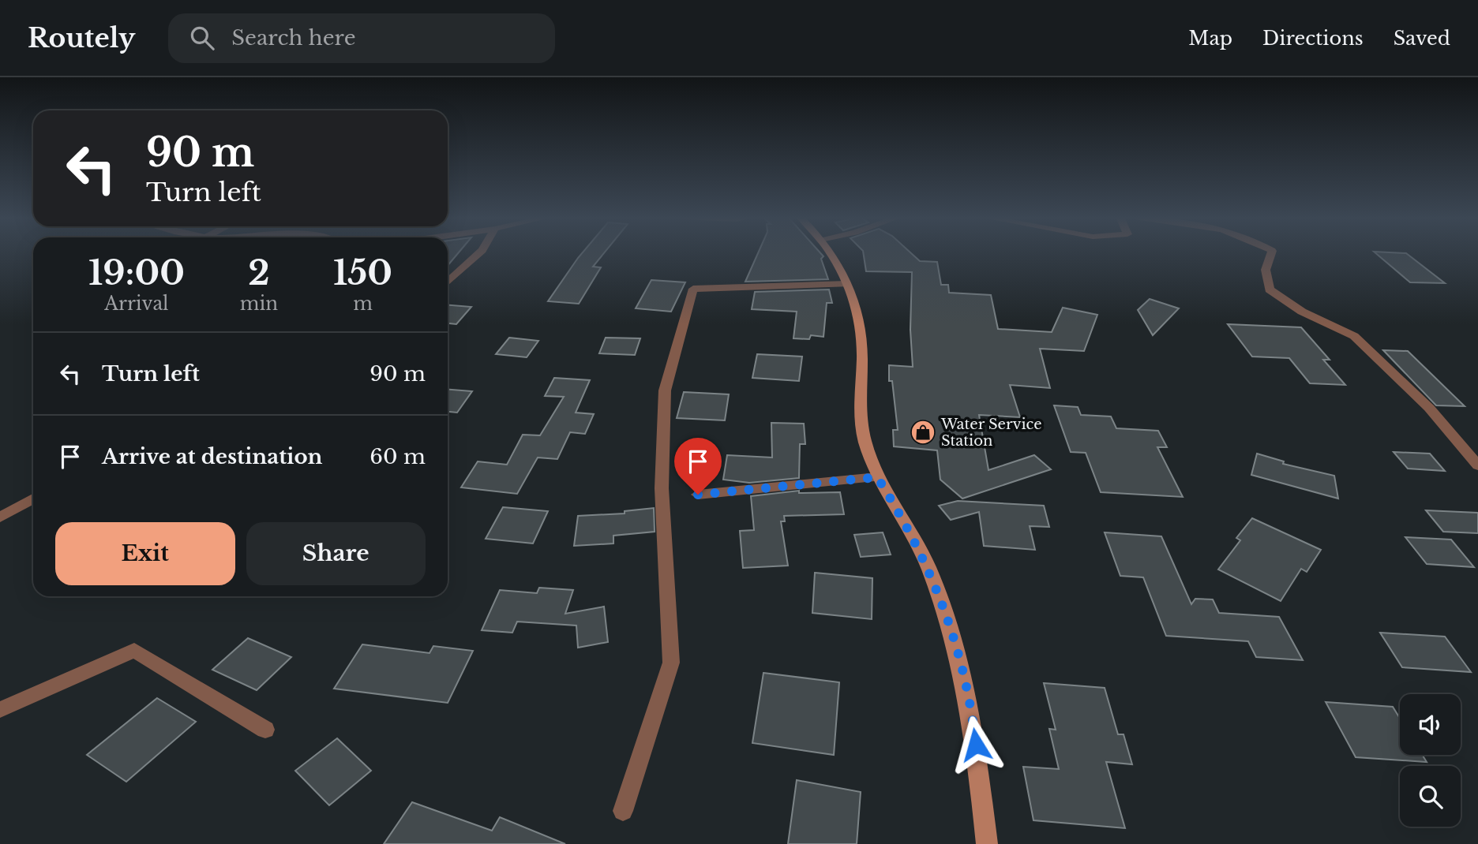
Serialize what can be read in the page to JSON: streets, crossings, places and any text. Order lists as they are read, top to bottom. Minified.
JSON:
{"places":{"shop":["Water Service Station"]},"page":{"header":"Routely","search":"Search here","nav":["Map","Directions","Saved"],"turn":["90 m","Turn left"],"eta":["19:00","Arrival","2","min","150","m"],"list":[{"name":"Turn left","value":"90 m"},{"name":"Arrive at destination","value":"60 m"}],"buttons":["Exit","Share"]}}
